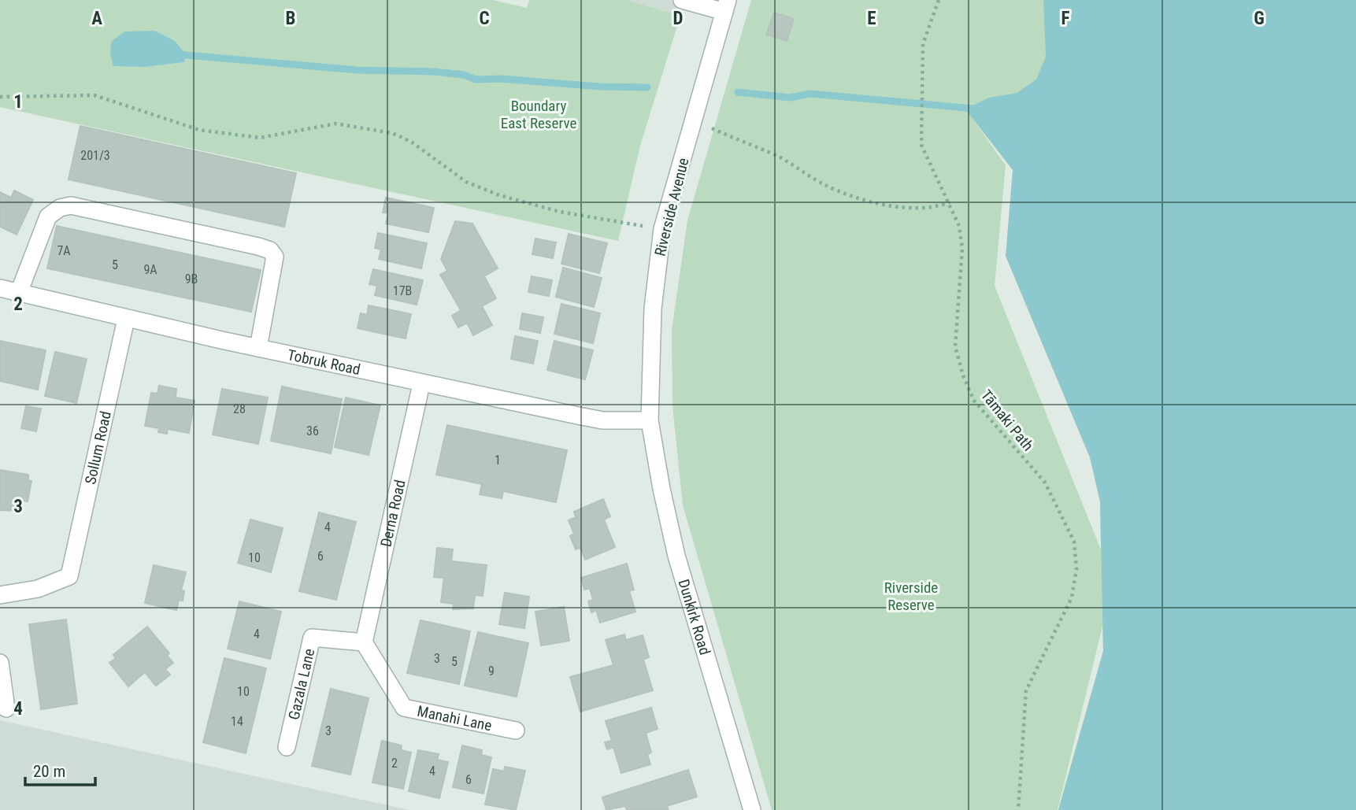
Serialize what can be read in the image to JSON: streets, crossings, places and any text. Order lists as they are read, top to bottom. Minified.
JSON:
{"streets":{"street":["Riverside Avenue","Tobruk Road","Sollum Road","Derna Road","Dunkirk Road","Gazala Lane","Manahi Lane"],"path":["Tāmaki Path"]},"crossings":[["Riverside Avenue","Tobruk Road"],["Riverside Avenue","Dunkirk Road"],["Tobruk Road","Sollum Road"],["Tobruk Road","Derna Road"],["Tobruk Road","Dunkirk Road"],["Derna Road","Gazala Lane"],["Derna Road","Manahi Lane"],["Gazala Lane","Manahi Lane"]],"parks":["Boundary East Reserve","Riverside Reserve"],"house_numbers":["201/3","7A","5","9A","9B","17B","28","36","1","4","6","10","4","3","5","9","10","14","3","2","4","6"],"scale_bar":"20 m","grid":{"columns":["A","B","C","D","E","F","G"],"rows":["1","2","3","4"]}}
